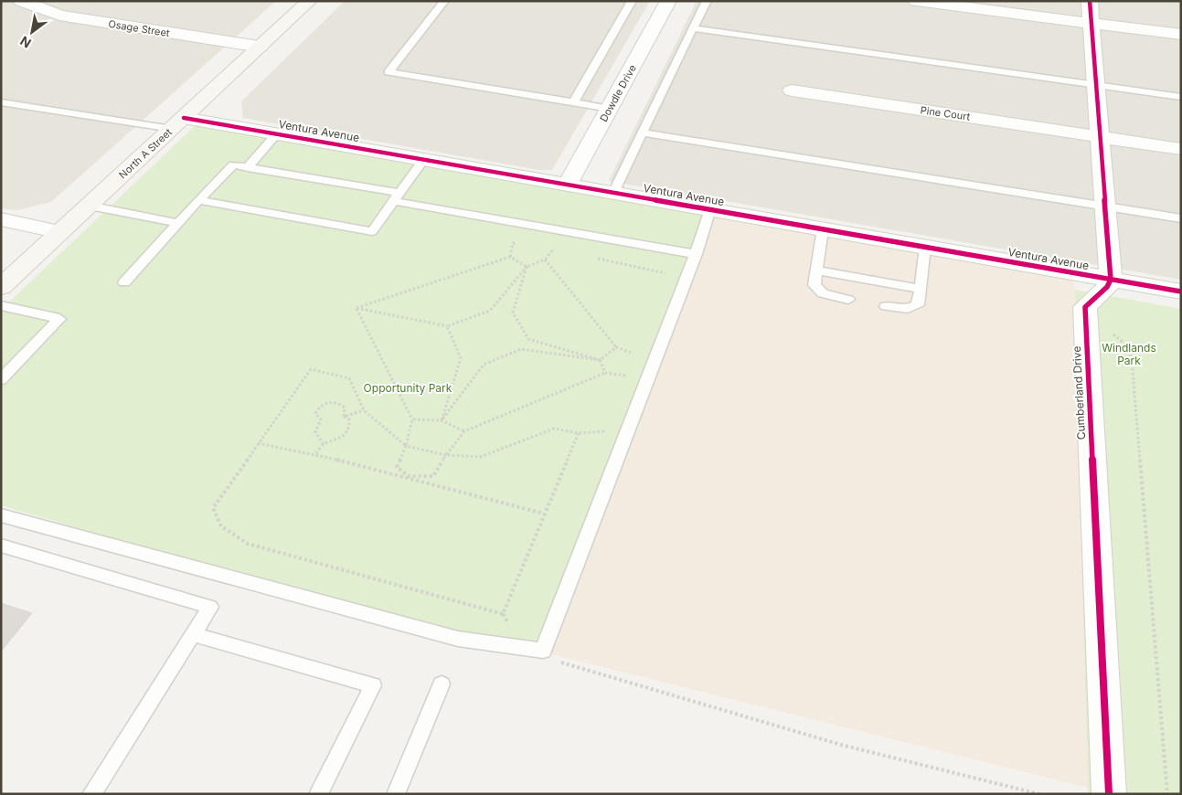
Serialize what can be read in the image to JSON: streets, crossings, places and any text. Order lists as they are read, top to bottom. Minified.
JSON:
{"streets":{"main road":["North A Street"],"street":["Osage Street","Dowdle Drive","Pine Court","Ventura Avenue","Cumberland Drive"]},"crossings":[["Osage Street","North A Street"],["Dowdle Drive","Ventura Avenue"],["Ventura Avenue","North A Street"],["Ventura Avenue","Cumberland Drive"]],"parks":["Windlands Park","Opportunity Park"],"north":"bottom left"}
